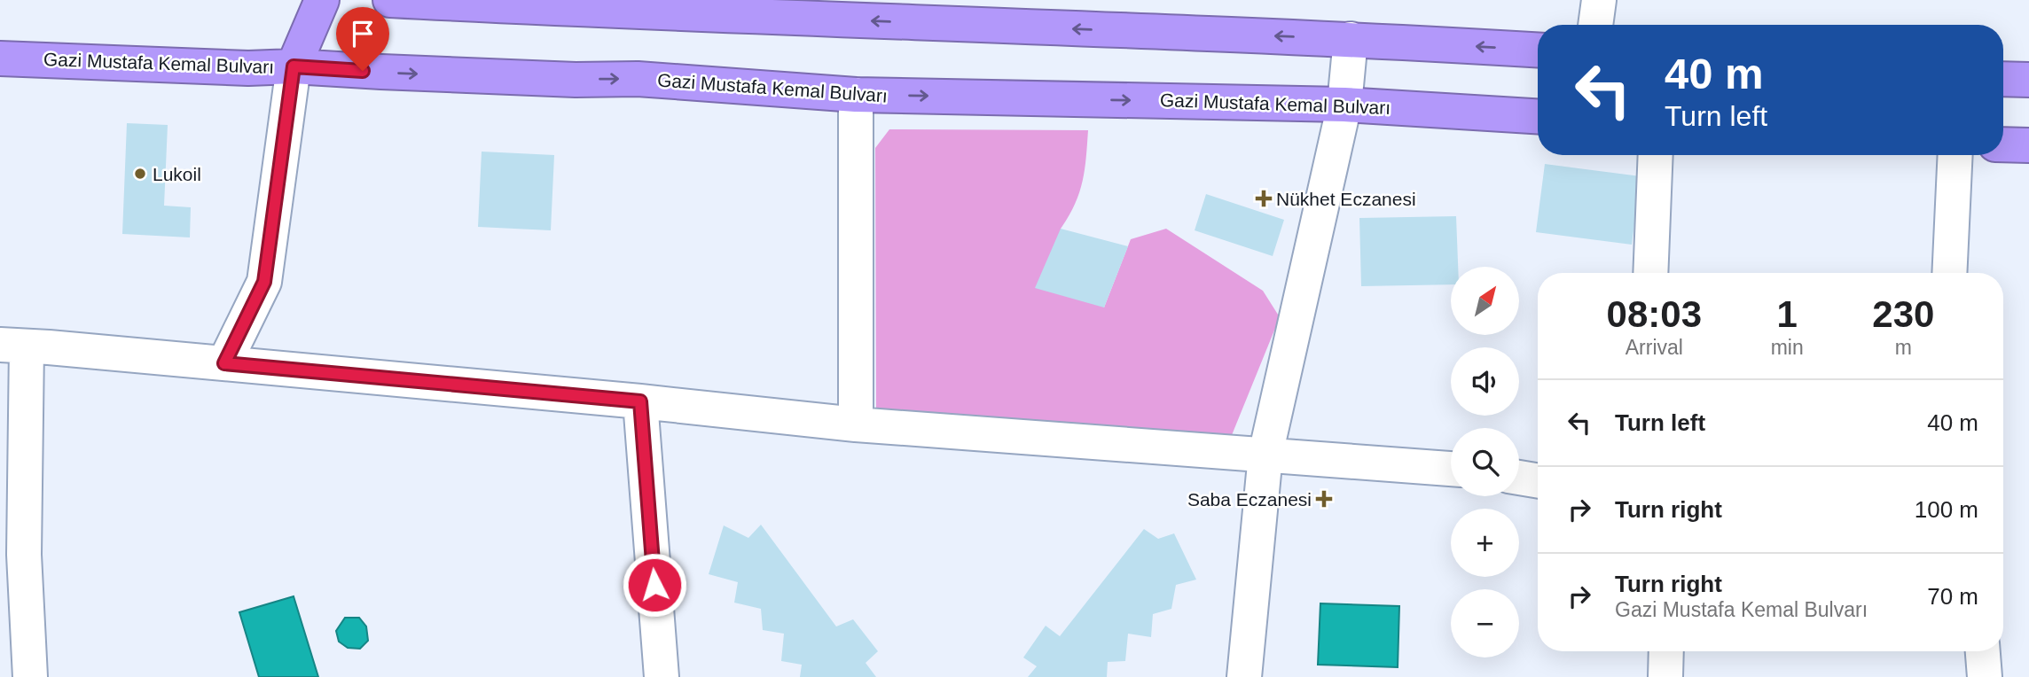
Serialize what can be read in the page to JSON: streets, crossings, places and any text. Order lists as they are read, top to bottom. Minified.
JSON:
{"streets":{"highway":["Gazi Mustafa Kemal Bulvarı"]},"places":{"other":["Lukoil"],"health":["Nükhet Eczanesi","Saba Eczanesi"]},"north":"top right","page":{"turn":["40 m","Turn left"],"map_buttons":["+","−"],"eta":["08:03","Arrival","1","min","230","m"],"list":[{"name":"Turn left","value":"40 m"},{"name":"Turn right","value":"100 m"},{"name":"Turn right","note":"Gazi Mustafa Kemal Bulvarı","value":"70 m"}]}}
